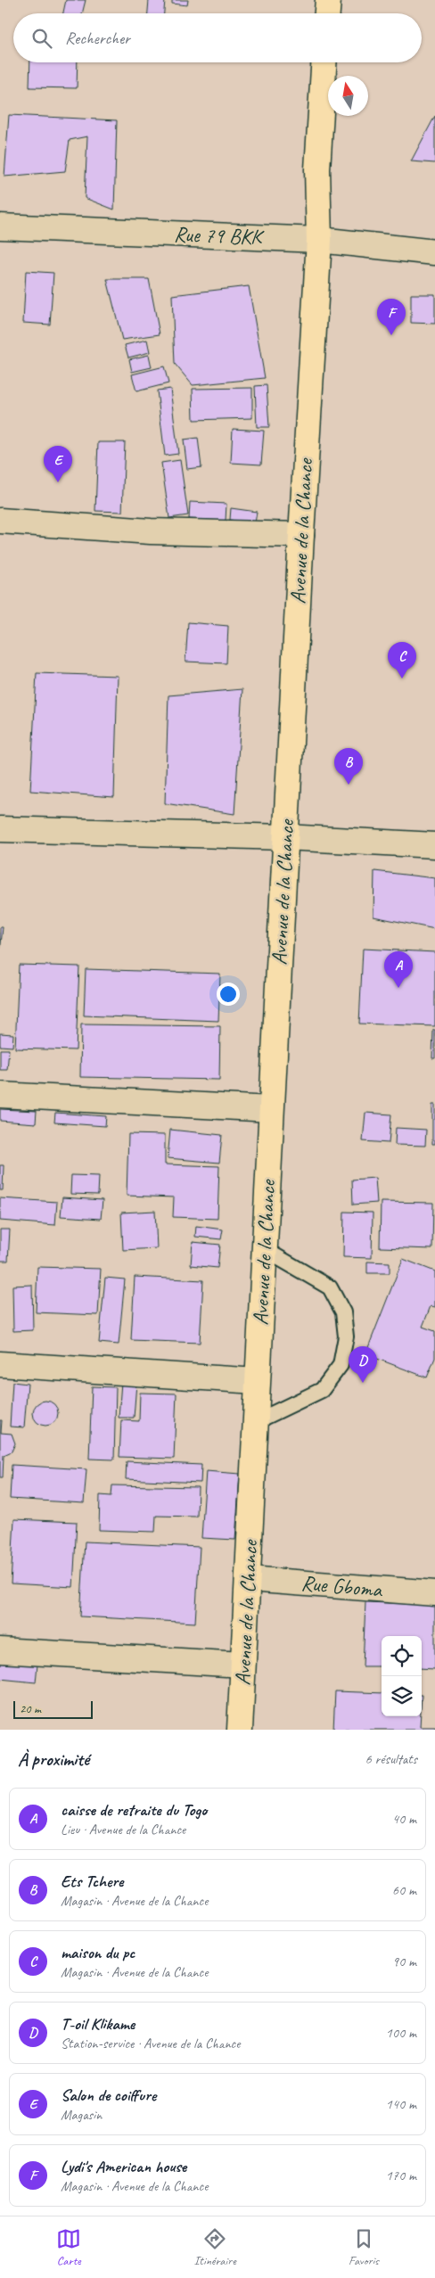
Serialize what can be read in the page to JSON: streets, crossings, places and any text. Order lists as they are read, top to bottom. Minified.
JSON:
{"streets":{"main road":["Avenue de la Chance"],"street":["Rue 79 BKK","Rue Gboma"]},"crossings":[["Rue 79 BKK","Avenue de la Chance"],["Avenue de la Chance","Rue Gboma"]],"scale_bar":"20 m","north":"top","page":{"search":"Rechercher","pins":["F","E","C","B","A","D"],"scale":"20 m","heading":["À proximité","6 résultats"],"list":[{"mark":"A","name":"caisse de retraite du Togo","note":"Lieu · Avenue de la Chance","value":"40 m"},{"mark":"B","name":"Ets Tchere","note":"Magasin · Avenue de la Chance","value":"60 m"},{"mark":"C","name":"maison du pc","note":"Magasin · Avenue de la Chance","value":"90 m"},{"mark":"D","name":"T-oil Klikame","note":"Station-service · Avenue de la Chance","value":"100 m"},{"mark":"E","name":"Salon de coiffure","note":"Magasin","value":"140 m"},{"mark":"F","name":"Lydi's American house","note":"Magasin · Avenue de la Chance","value":"170 m"}],"nav":["Carte","Itinéraire","Favoris"]}}
